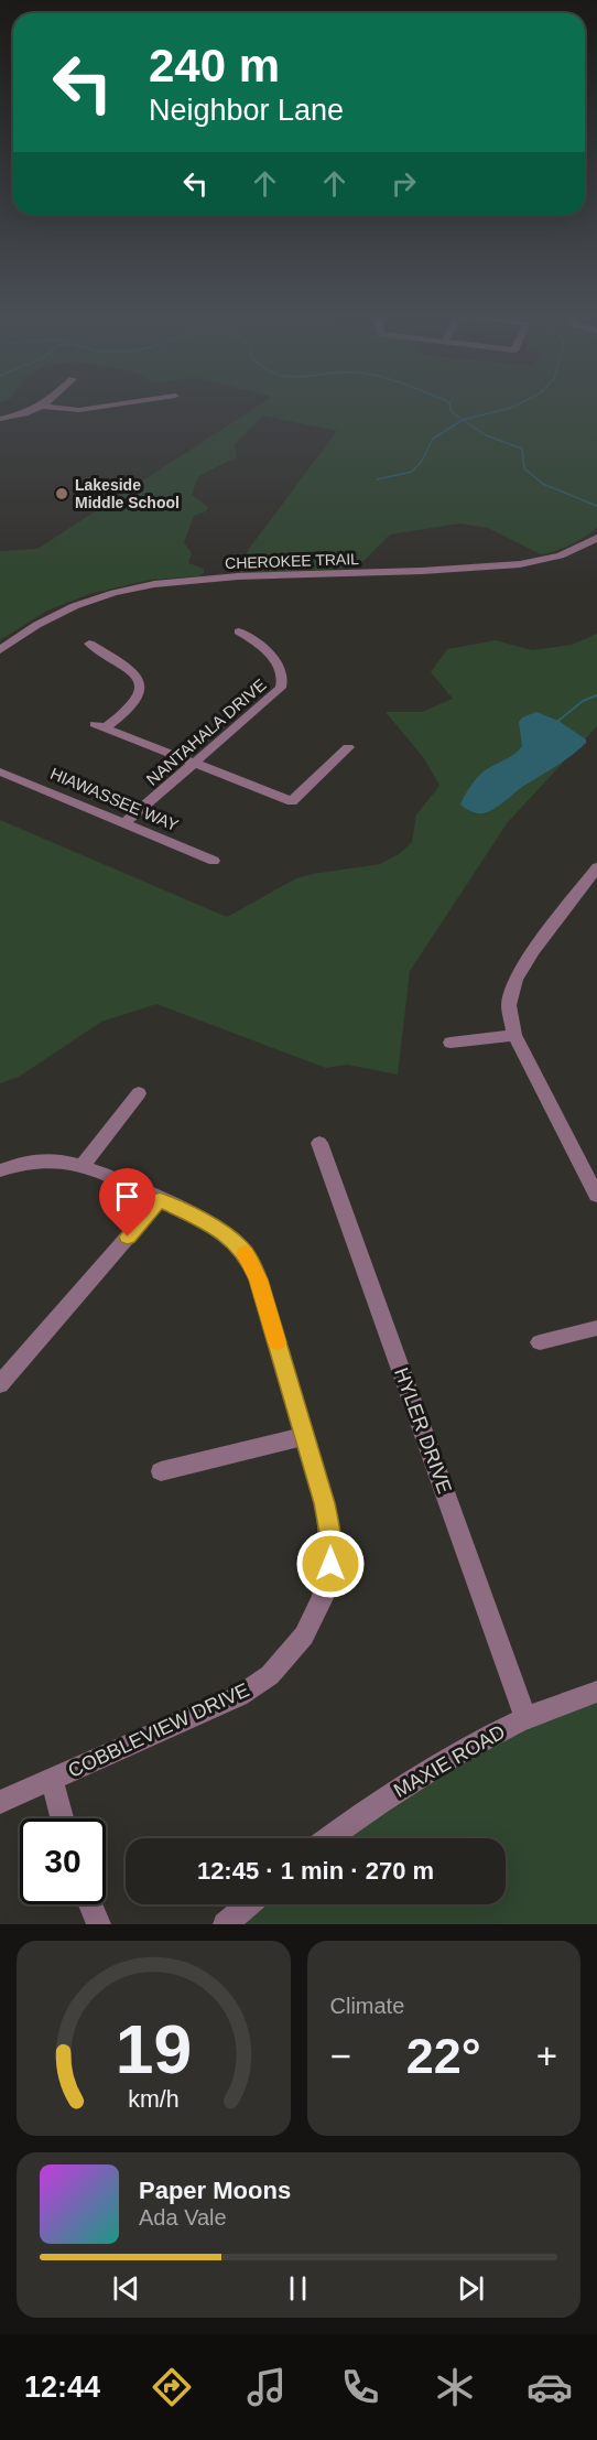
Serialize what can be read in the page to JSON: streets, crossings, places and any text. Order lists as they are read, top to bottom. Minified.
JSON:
{"streets":{"street":["CHEROKEE TRAIL","NANTAHALA DRIVE","HIAWASSEE WAY","HYLER DRIVE","COBBLEVIEW DRIVE","MAXIE ROAD"]},"crossings":[["NANTAHALA DRIVE","HIAWASSEE WAY"],["HYLER DRIVE","MAXIE ROAD"]],"places":["Lakeside Middle School"],"page":{"turn":["240 m","Neighbor Lane"],"limit":"30","trip":"12:45 · 1 min · 270 m","tile":"Climate","heat":["−","22°","+"],"song":["Paper Moons","Ada Vale"],"tabs":"12:44","gauge":["19","km/h"]}}
